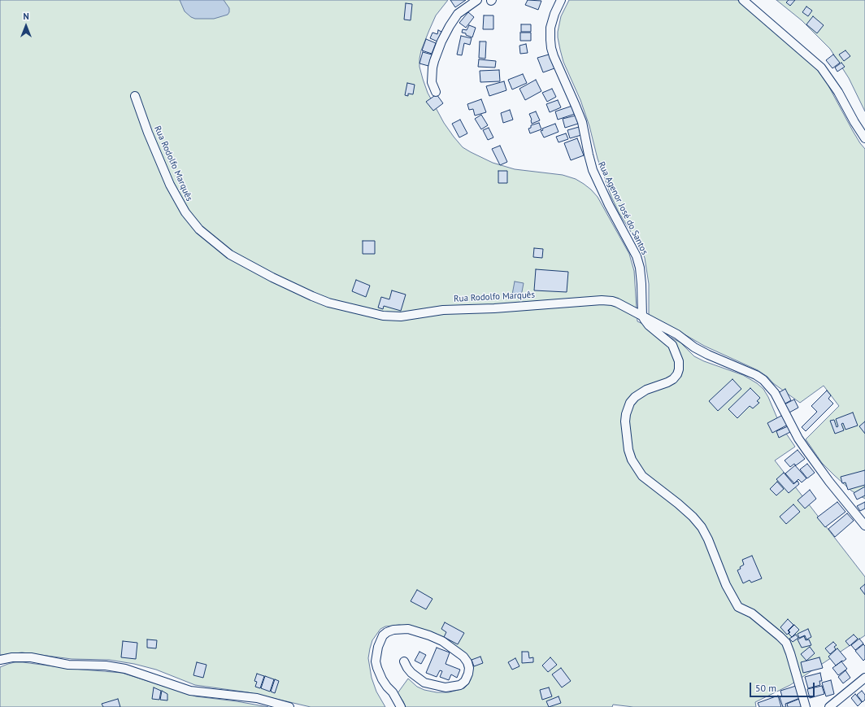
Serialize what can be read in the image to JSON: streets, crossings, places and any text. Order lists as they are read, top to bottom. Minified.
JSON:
{"streets":{"street":["Rua Rodolfo Marquês","Rua Agenor José do Santos"]},"crossings":[["Rua Rodolfo Marquês","Rua Agenor José do Santos"]],"scale_bar":"50 m","north":"top"}
